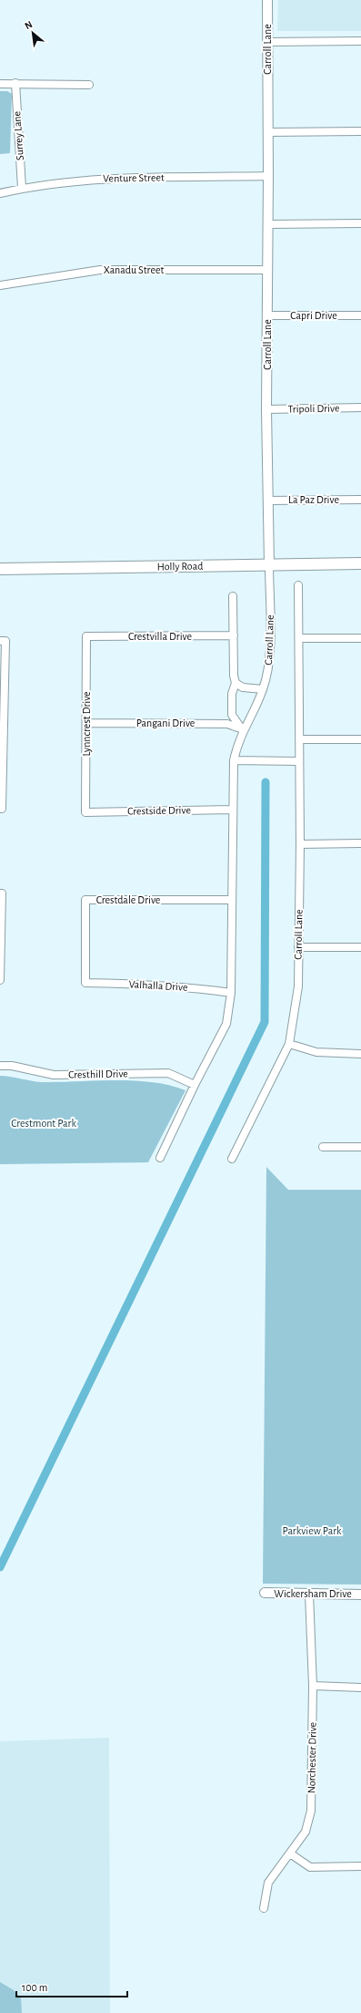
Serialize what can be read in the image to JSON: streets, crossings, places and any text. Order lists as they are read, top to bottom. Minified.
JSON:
{"streets":{"main road":["Holly Road"],"street":["Carroll Lane","Surrey Lane","Venture Street","Xanadu Street","Capri Drive","Tripoli Drive","La Paz Drive","Crestvilla Drive","Pangani Drive","Lynncrest Drive","Crestside Drive","Crestdale Drive","Valhalla Drive","Cresthill Drive","Wickersham Drive","Norchester Drive"]},"crossings":[["Carroll Lane","Venture Street"],["Carroll Lane","Xanadu Street"],["Carroll Lane","Capri Drive"],["Carroll Lane","Tripoli Drive"],["Carroll Lane","La Paz Drive"],["Carroll Lane","Holly Road"],["Carroll Lane","Pangani Drive"],["Carroll Lane","Crestside Drive"],["Carroll Lane","Crestdale Drive"],["Carroll Lane","Valhalla Drive"],["Carroll Lane","Cresthill Drive"],["Surrey Lane","Venture Street"],["Crestvilla Drive","Lynncrest Drive"],["Pangani Drive","Lynncrest Drive"],["Lynncrest Drive","Crestside Drive"],["Crestdale Drive","Valhalla Drive"],["Wickersham Drive","Norchester Drive"]],"parks":["Crestmont Park","Parkview Park"],"scale_bar":"100 m","north":"top left"}
